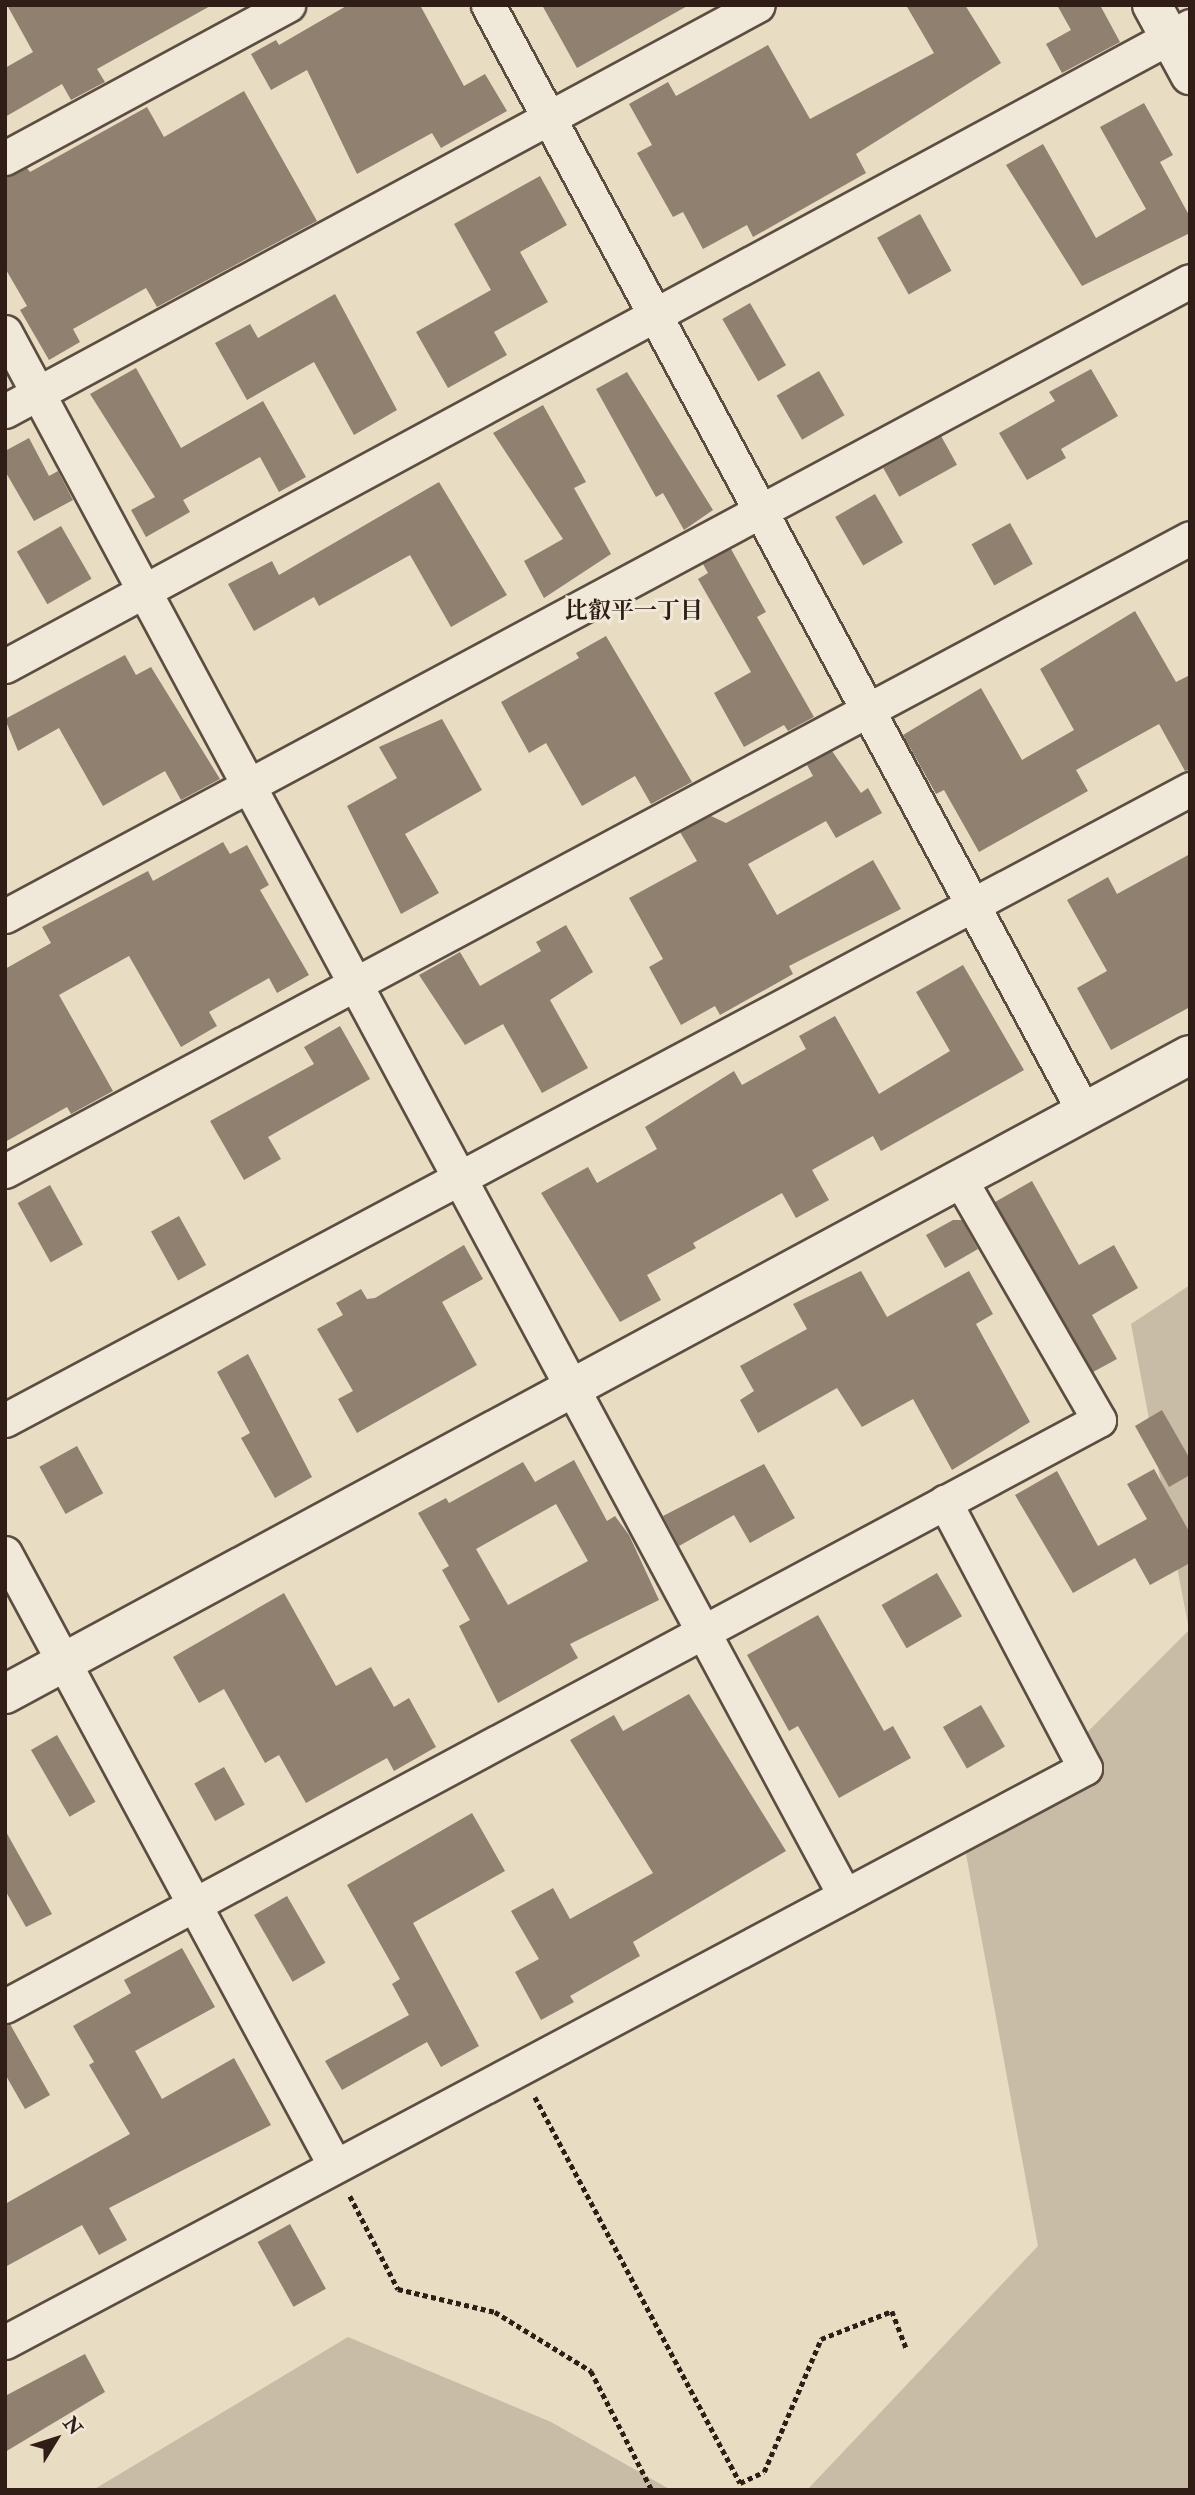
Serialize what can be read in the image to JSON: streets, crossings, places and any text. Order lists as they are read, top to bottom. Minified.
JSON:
{"districts":["比叡平一丁目"],"north":"top right"}
